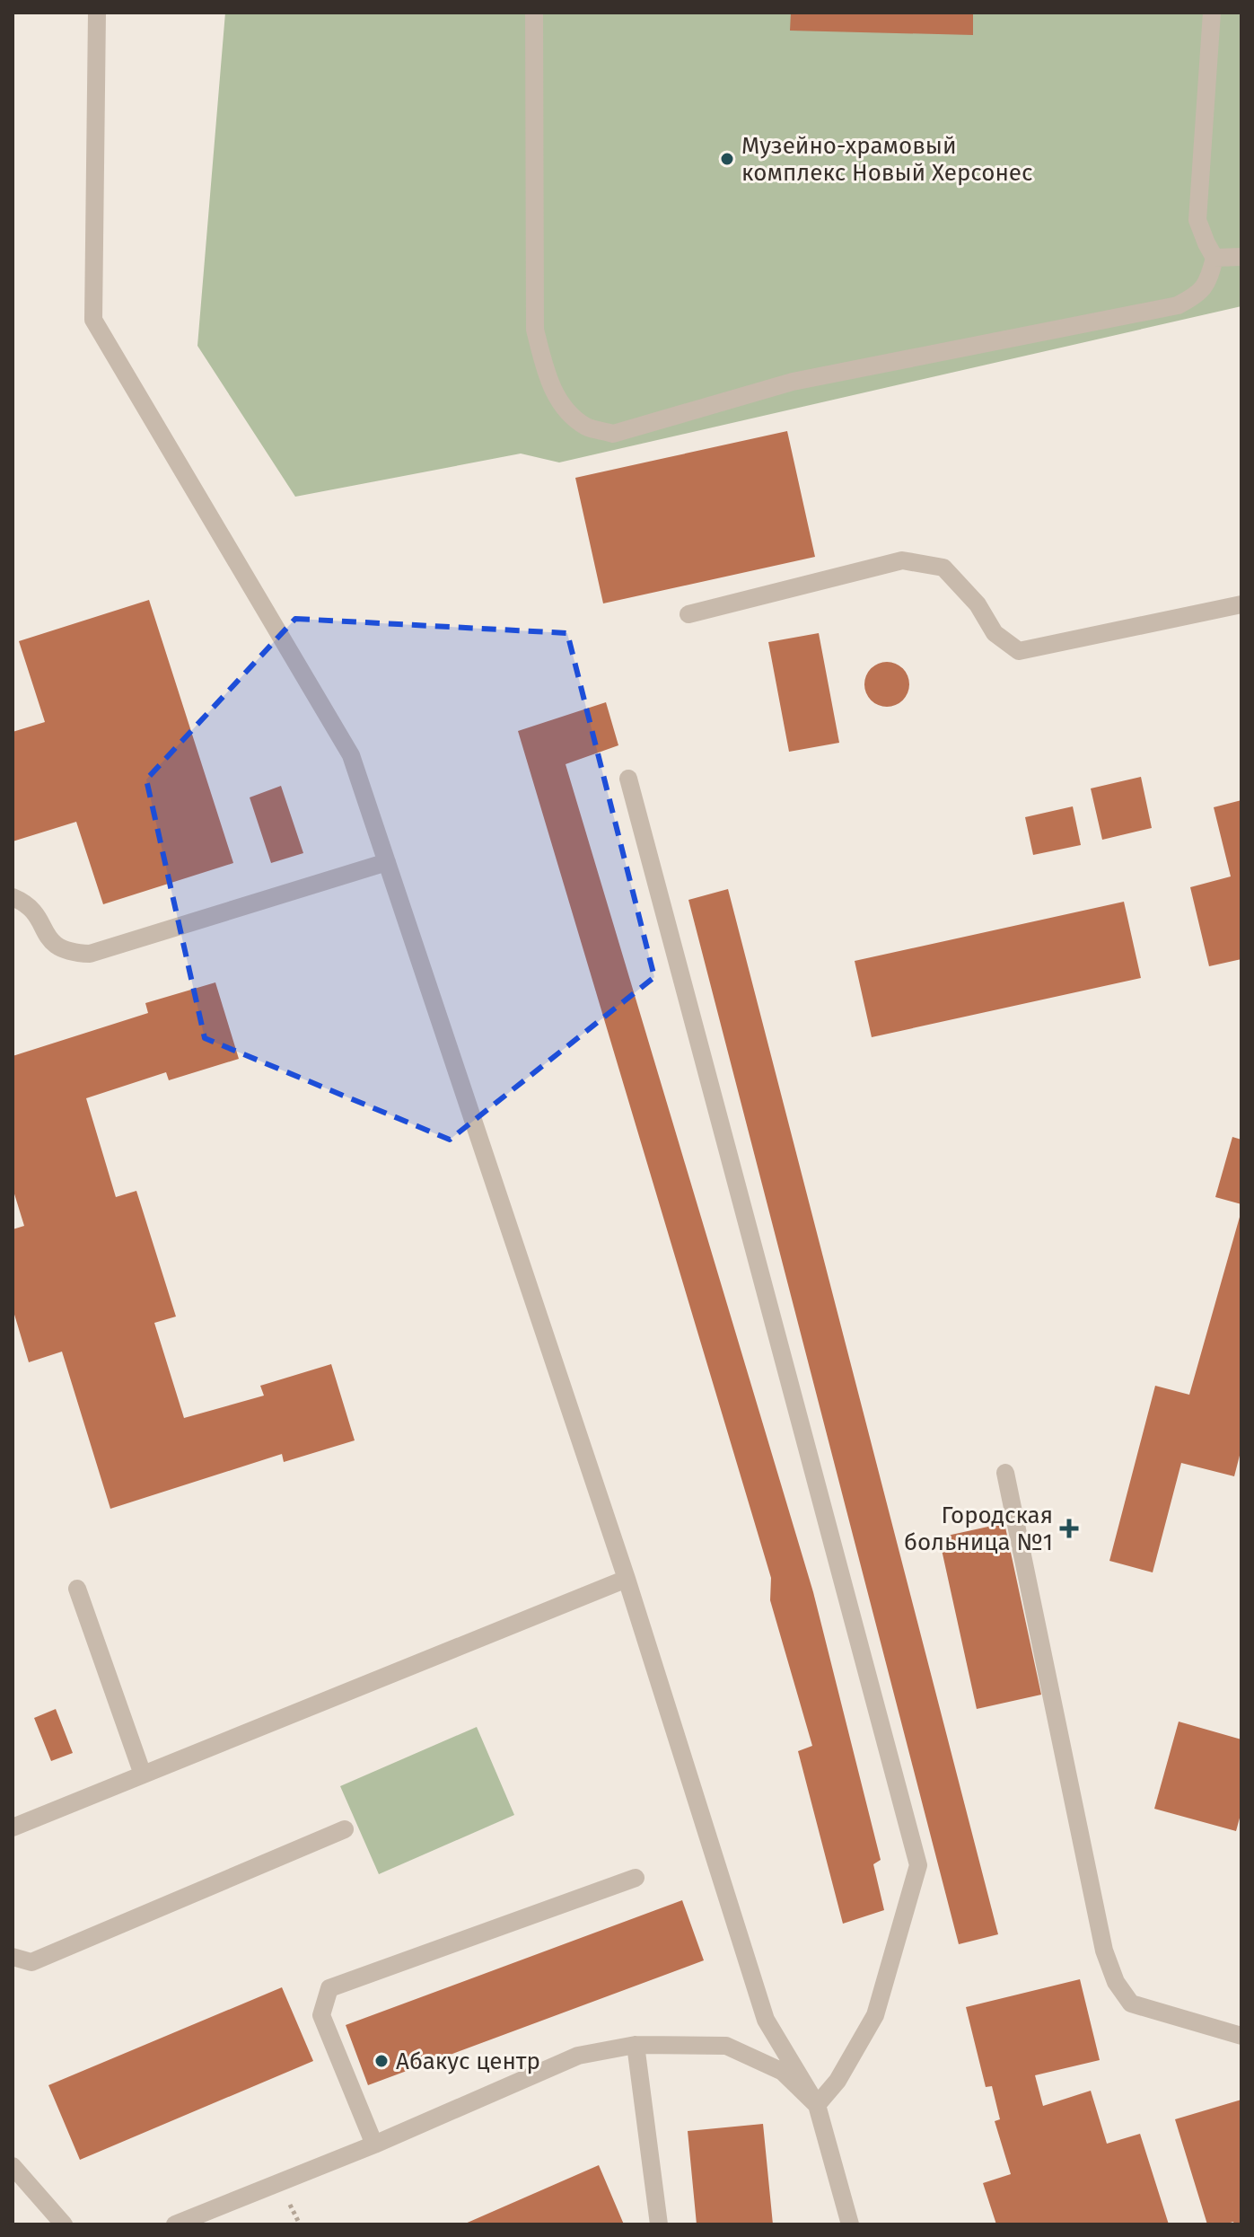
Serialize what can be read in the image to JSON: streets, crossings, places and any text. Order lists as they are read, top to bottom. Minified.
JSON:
{"places":{"other":["Музейно-храмовый комплекс Новый Херсонес","Абакус центр"],"health":["Городская больница №1"]}}
